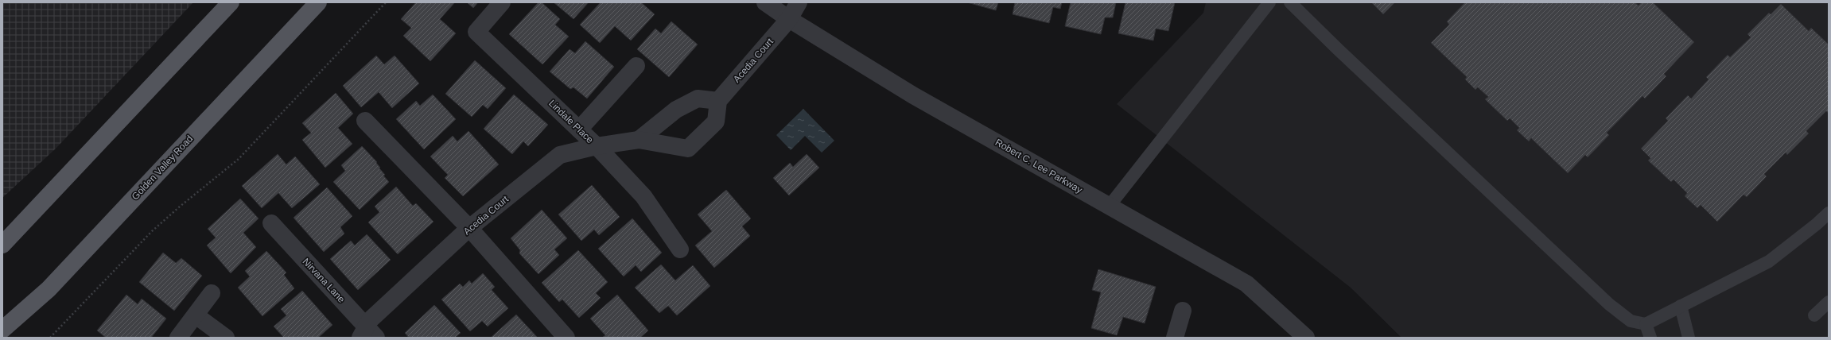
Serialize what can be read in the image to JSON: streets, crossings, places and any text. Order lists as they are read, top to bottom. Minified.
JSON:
{"streets":{"main road":["Golden Valley Road"],"street":["Acedia Court","Lindale Place","Robert C. Lee Parkway","Nirvana Lane"]},"crossings":[["Acedia Court","Lindale Place"],["Acedia Court","Robert C. Lee Parkway"],["Acedia Court","Nirvana Lane"]]}
